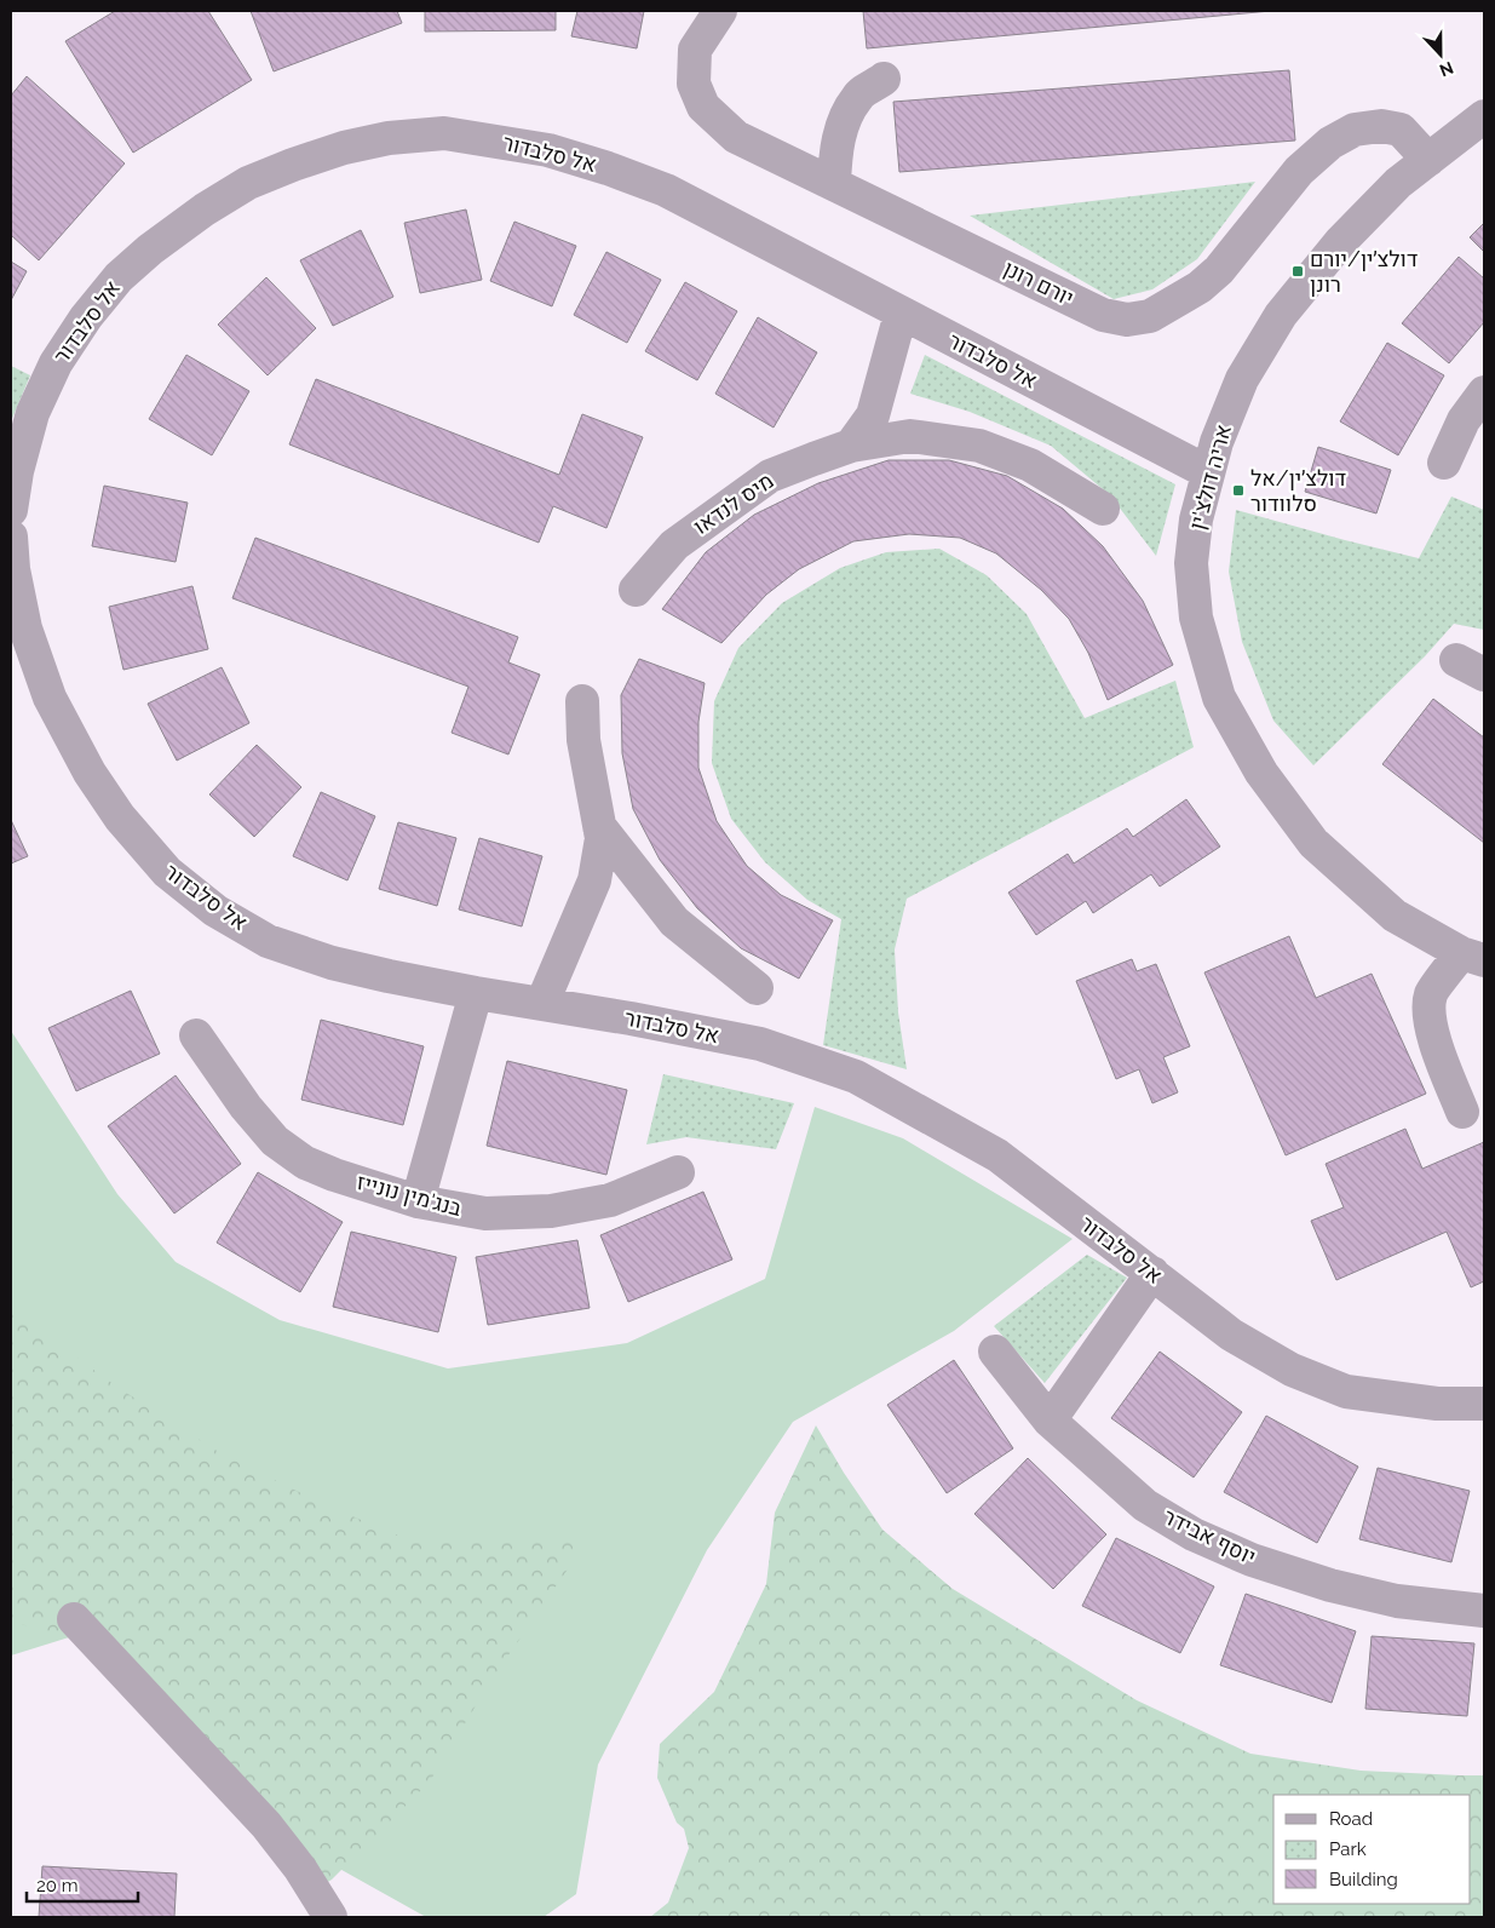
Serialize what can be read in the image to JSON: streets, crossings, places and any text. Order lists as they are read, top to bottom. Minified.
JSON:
{"streets":{"street":["אל סלבדור","יורם רונן","אריה דולצ'ין","מיס לנדאו","בנג'מין נונייז","יוסף אבידר"]},"crossings":[["אל סלבדור","אריה דולצ'ין"],["יורם רונן","אריה דולצ'ין"]],"places":{"transit":["דולצ׳ין/יורם רונן","דולצ׳ין/אל סלוודור"]},"legend":["Road","Park","Building"],"scale_bar":"20 m","north":"bottom"}
